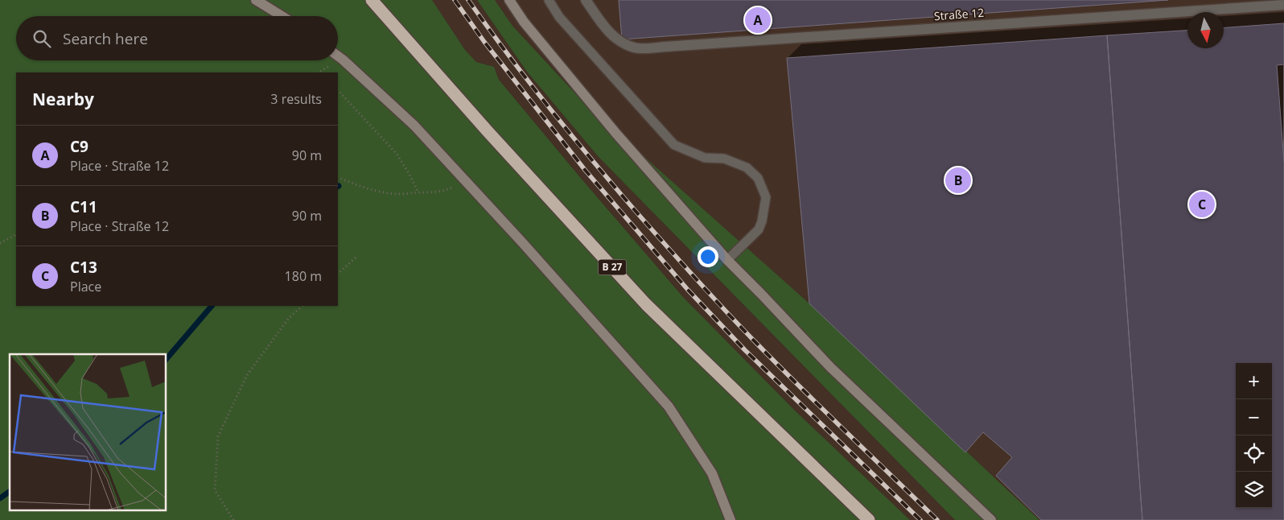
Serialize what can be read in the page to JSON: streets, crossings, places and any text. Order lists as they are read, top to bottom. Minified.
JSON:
{"streets":{"highway":["B 27"],"street":["Straße 12"]},"north":"bottom","page":{"pins":["A","B","C"],"search":"Search here","heading":["Nearby","3 results"],"list":[{"mark":"A","name":"C9","note":"Place · Straße 12","value":"90 m"},{"mark":"B","name":"C11","note":"Place · Straße 12","value":"90 m"},{"mark":"C","name":"C13","note":"Place","value":"180 m"}],"map_buttons":["+","−"]}}
